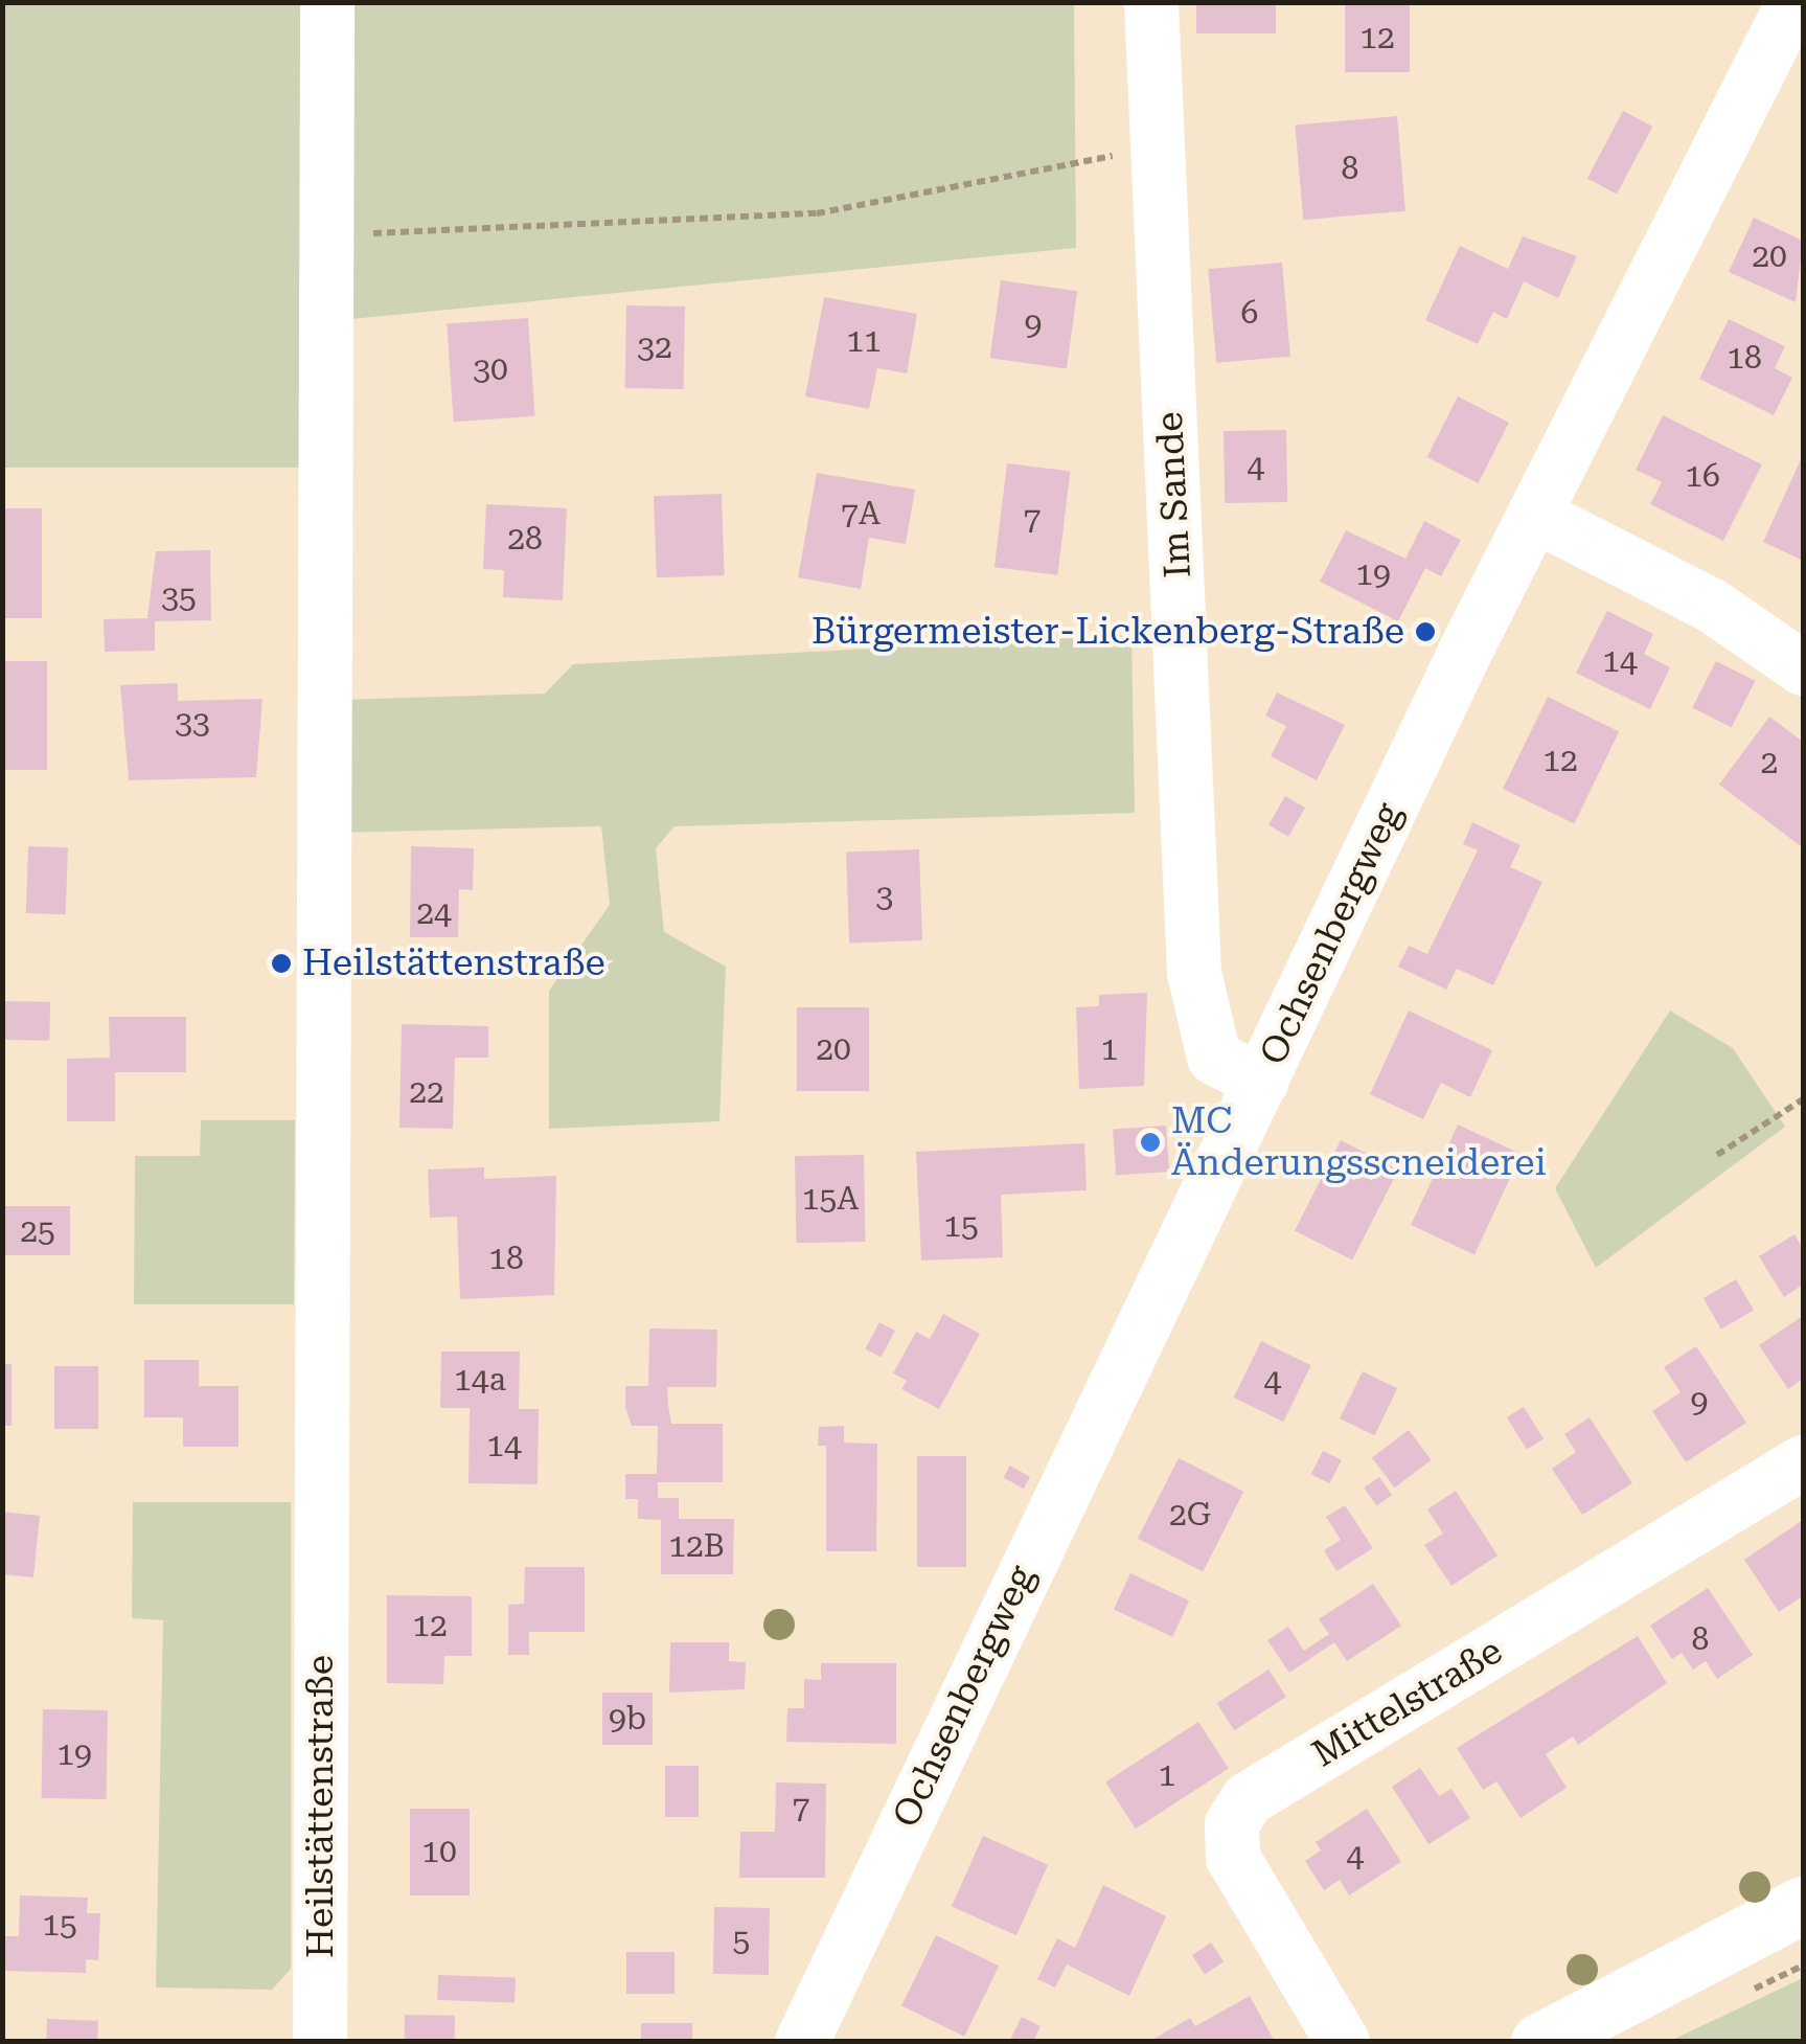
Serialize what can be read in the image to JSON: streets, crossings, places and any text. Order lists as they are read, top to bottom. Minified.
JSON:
{"streets":{"street":["Im Sande","Ochsenbergweg","Mittelstraße","Heilstättenstraße"]},"crossings":[["Im Sande","Ochsenbergweg"]],"places":["Bürgermeister-Lickenberg-Straße","Heilstättenstraße","MC Änderungsscneiderei"],"house_numbers":["12","8","20","6","9","11","32","18","30","4","16","7A","7","28","19","35","14","33","12","2","3","24","20","1","22","15A","15","25","18","14a","4","9","14","2G","12B","12","8","9b","19","1","7","10","4","15","5"]}
